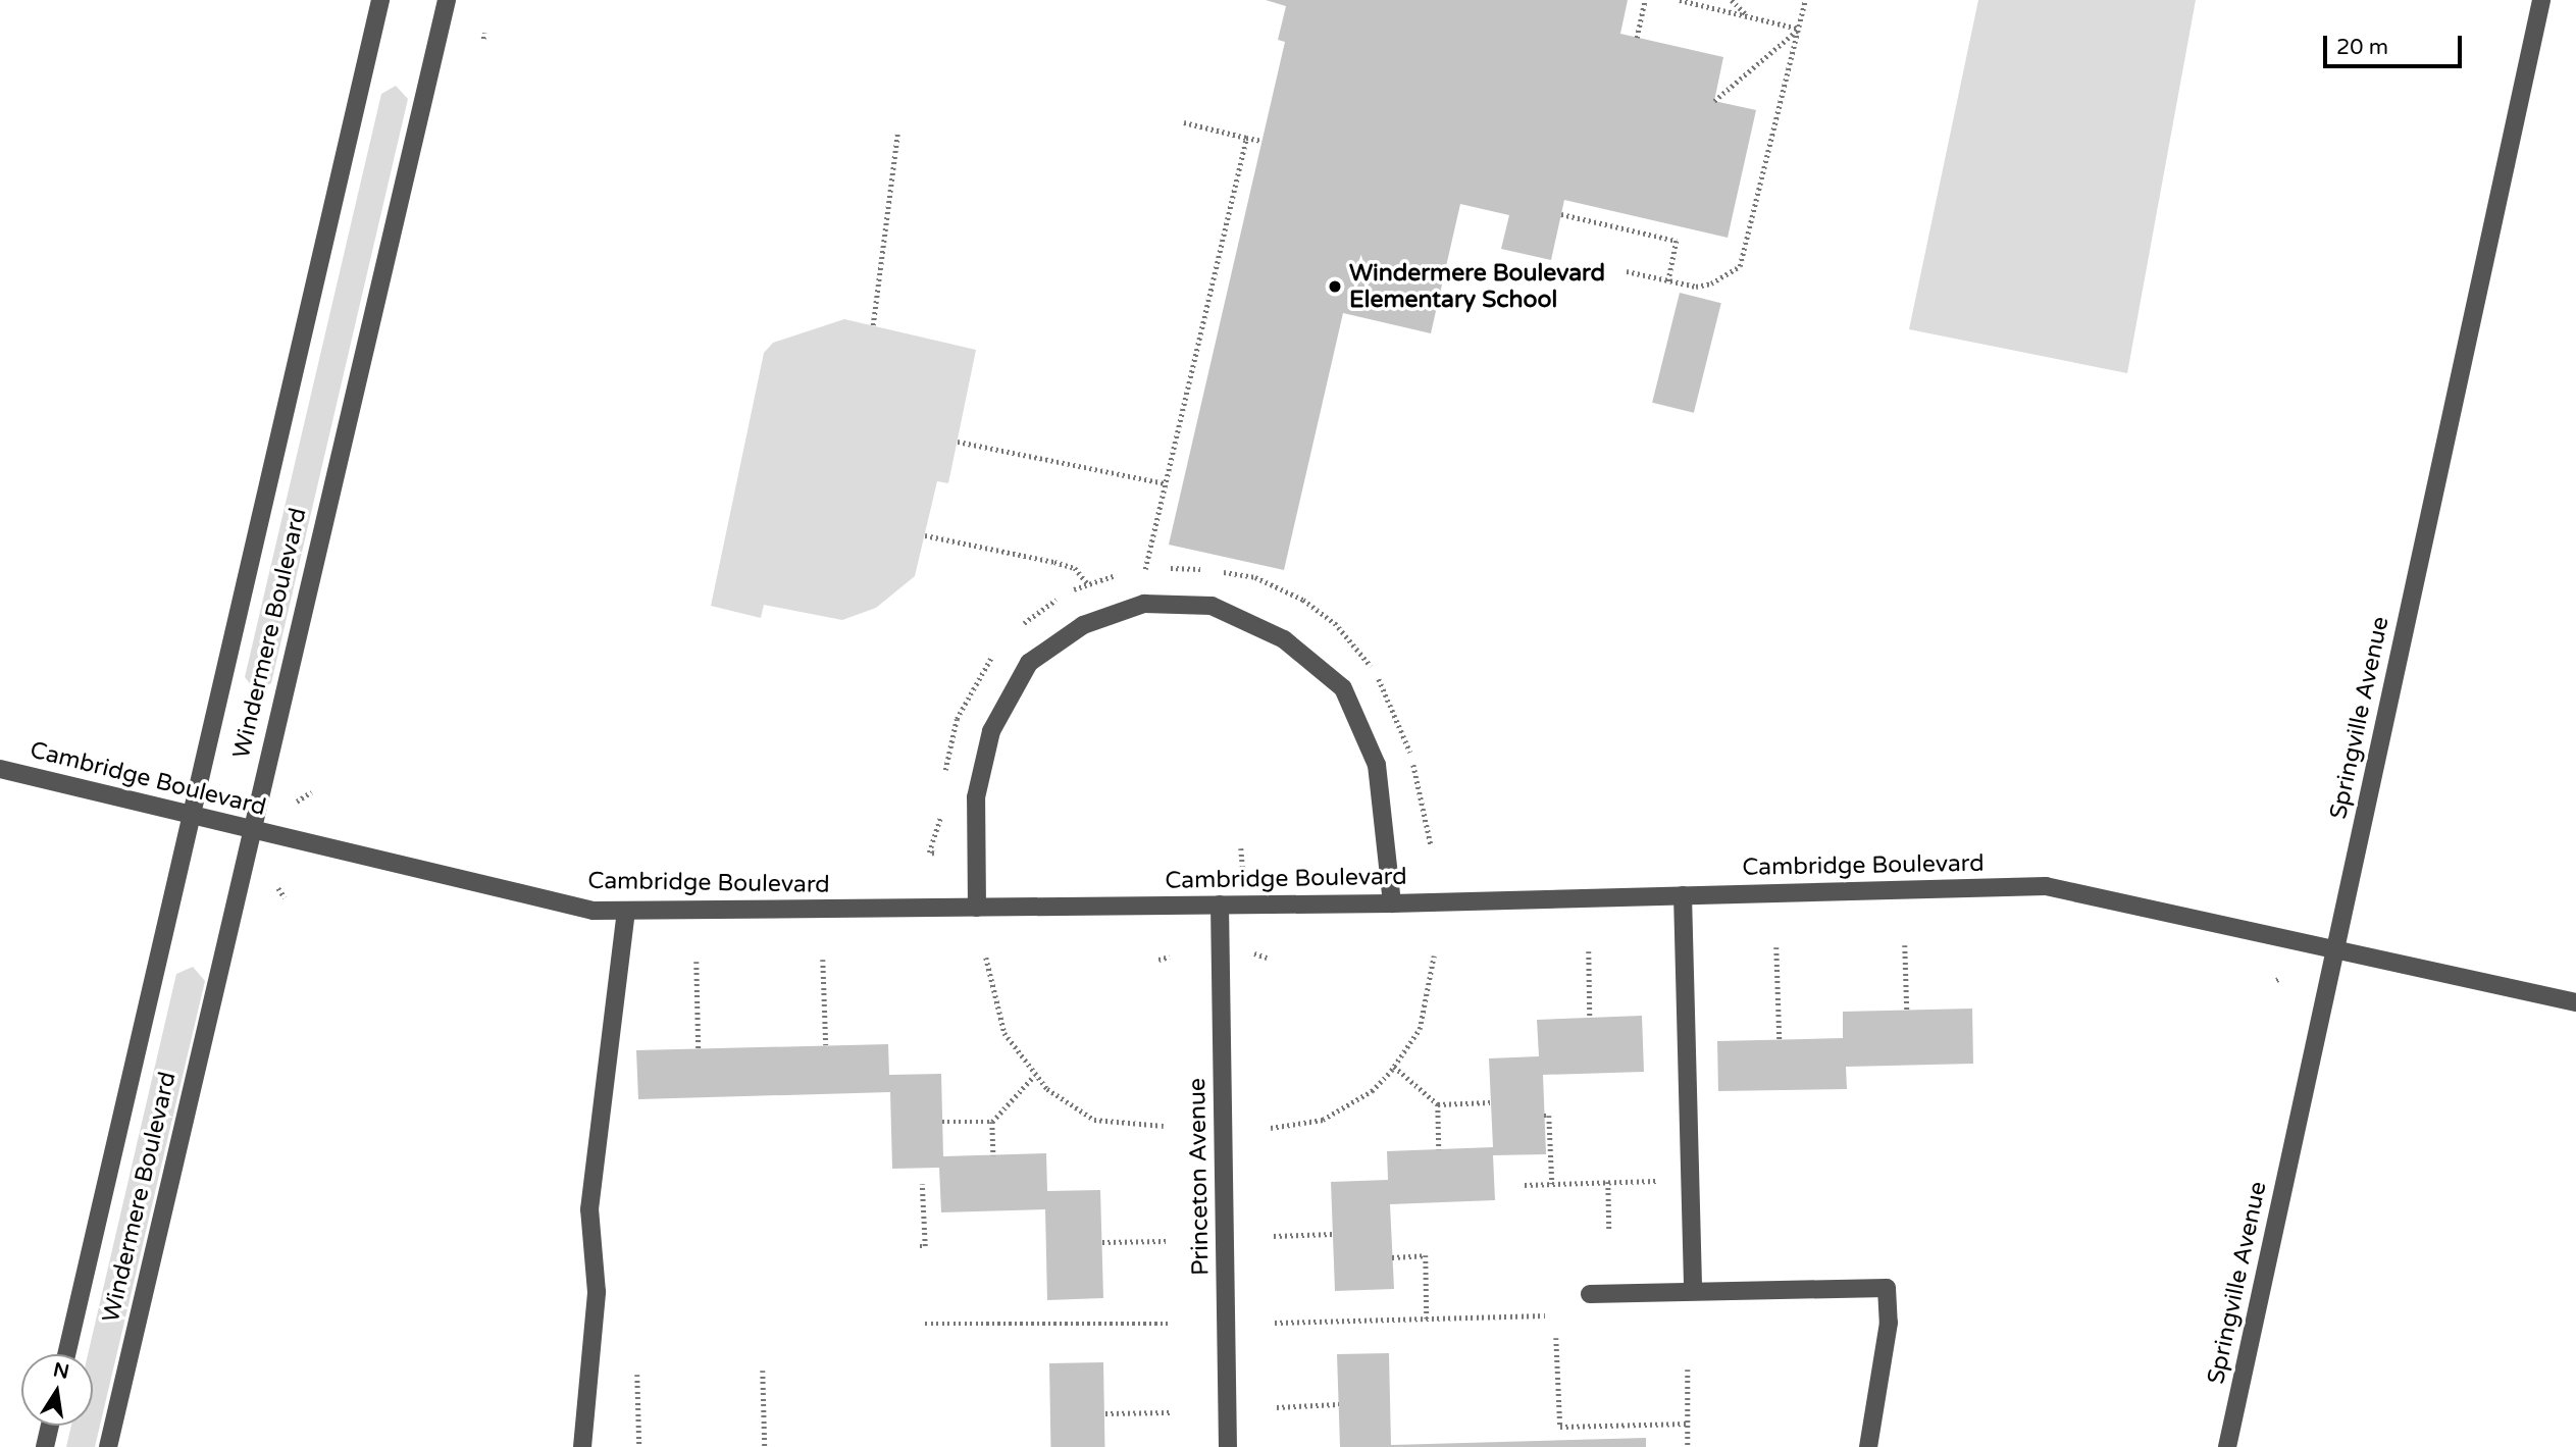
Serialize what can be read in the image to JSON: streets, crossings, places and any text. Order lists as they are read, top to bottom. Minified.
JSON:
{"streets":{"street":["Windermere Boulevard","Springville Avenue","Cambridge Boulevard","Princeton Avenue"]},"crossings":[["Windermere Boulevard","Cambridge Boulevard"],["Springville Avenue","Cambridge Boulevard"],["Cambridge Boulevard","Princeton Avenue"]],"places":["Windermere Boulevard Elementary School"],"scale_bar":"20 m","north":"top"}
